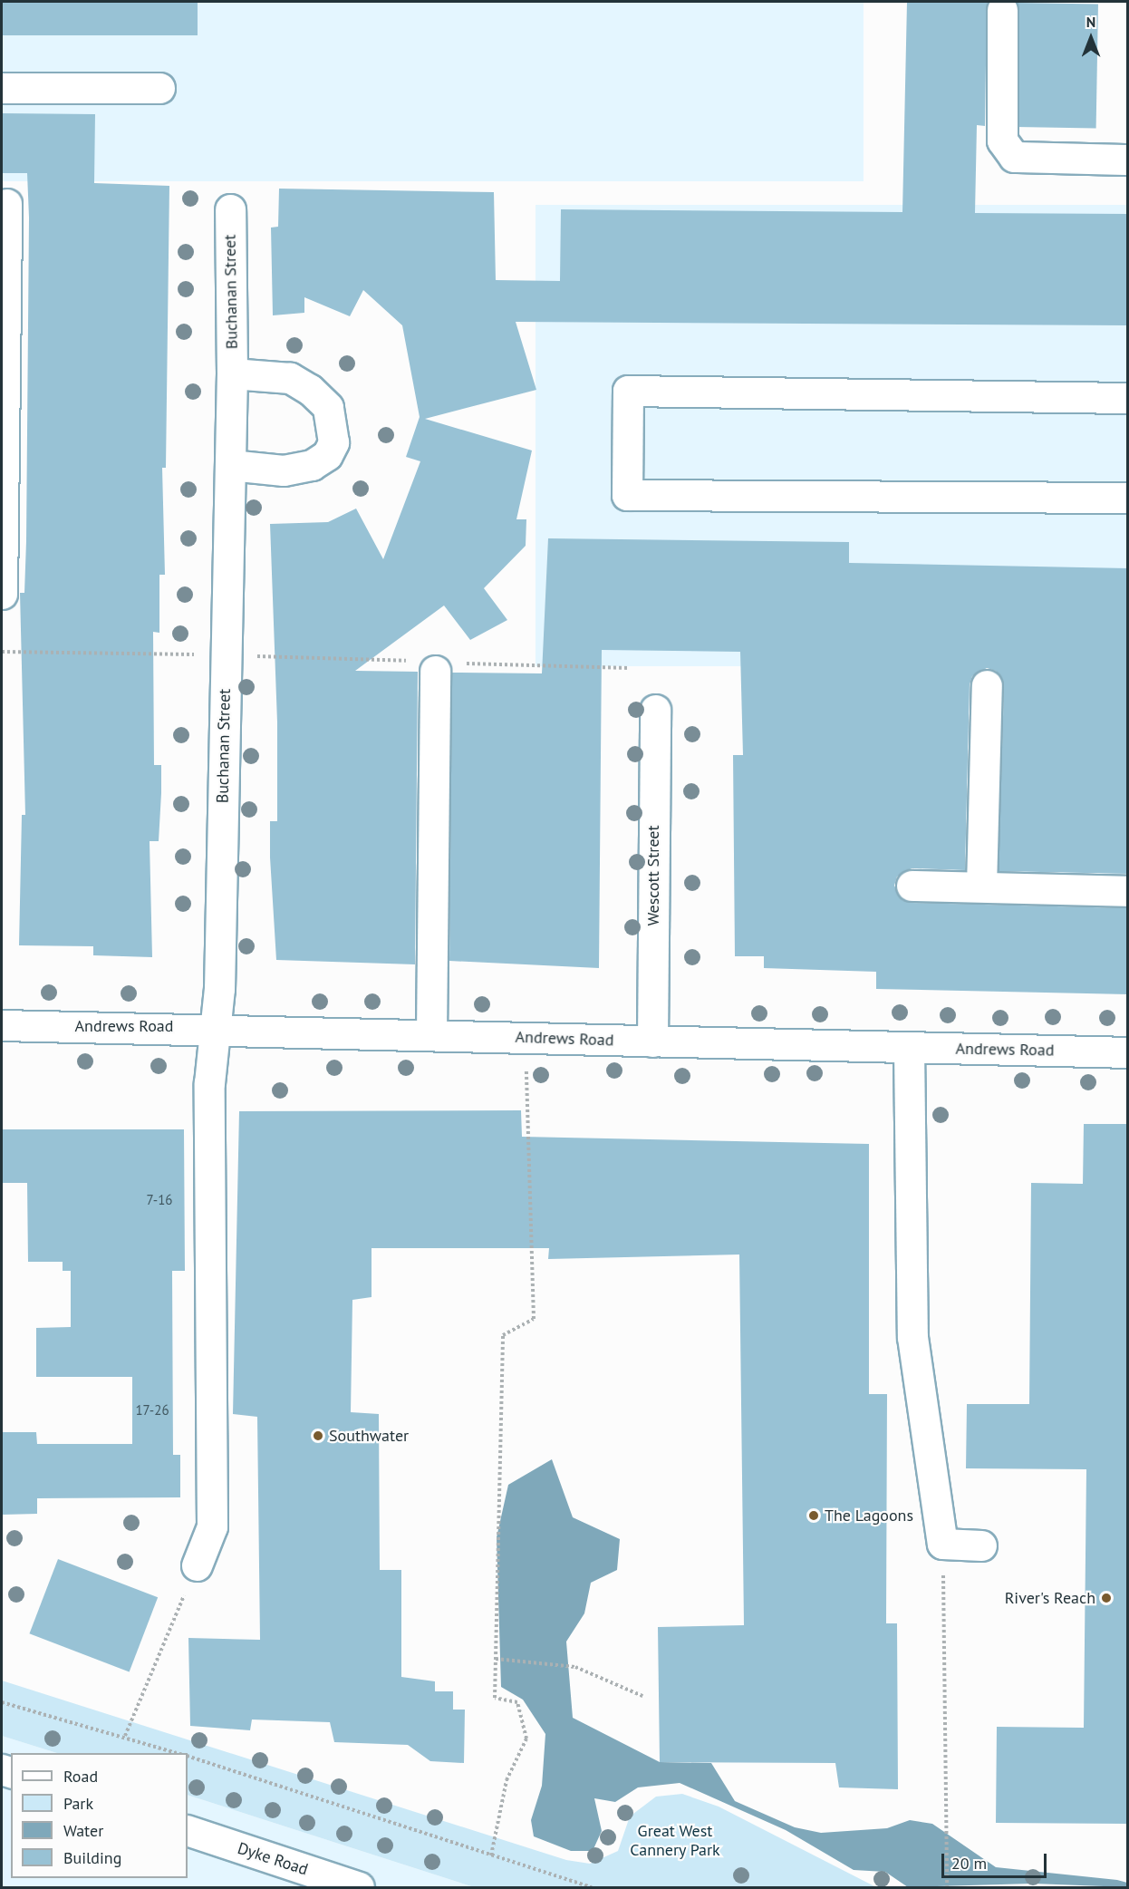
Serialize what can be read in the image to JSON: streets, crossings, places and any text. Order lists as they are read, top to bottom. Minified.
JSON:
{"streets":{"street":["Buchanan Street","Wescott Street","Andrews Road","Dyke Road"]},"crossings":[["Buchanan Street","Andrews Road"],["Wescott Street","Andrews Road"]],"parks":["Great West Cannery Park"],"places":["Southwater","The Lagoons","River's Reach"],"house_numbers":["7-16","17-26"],"legend":["Road","Park","Water","Building"],"scale_bar":"20 m","north":"top"}
